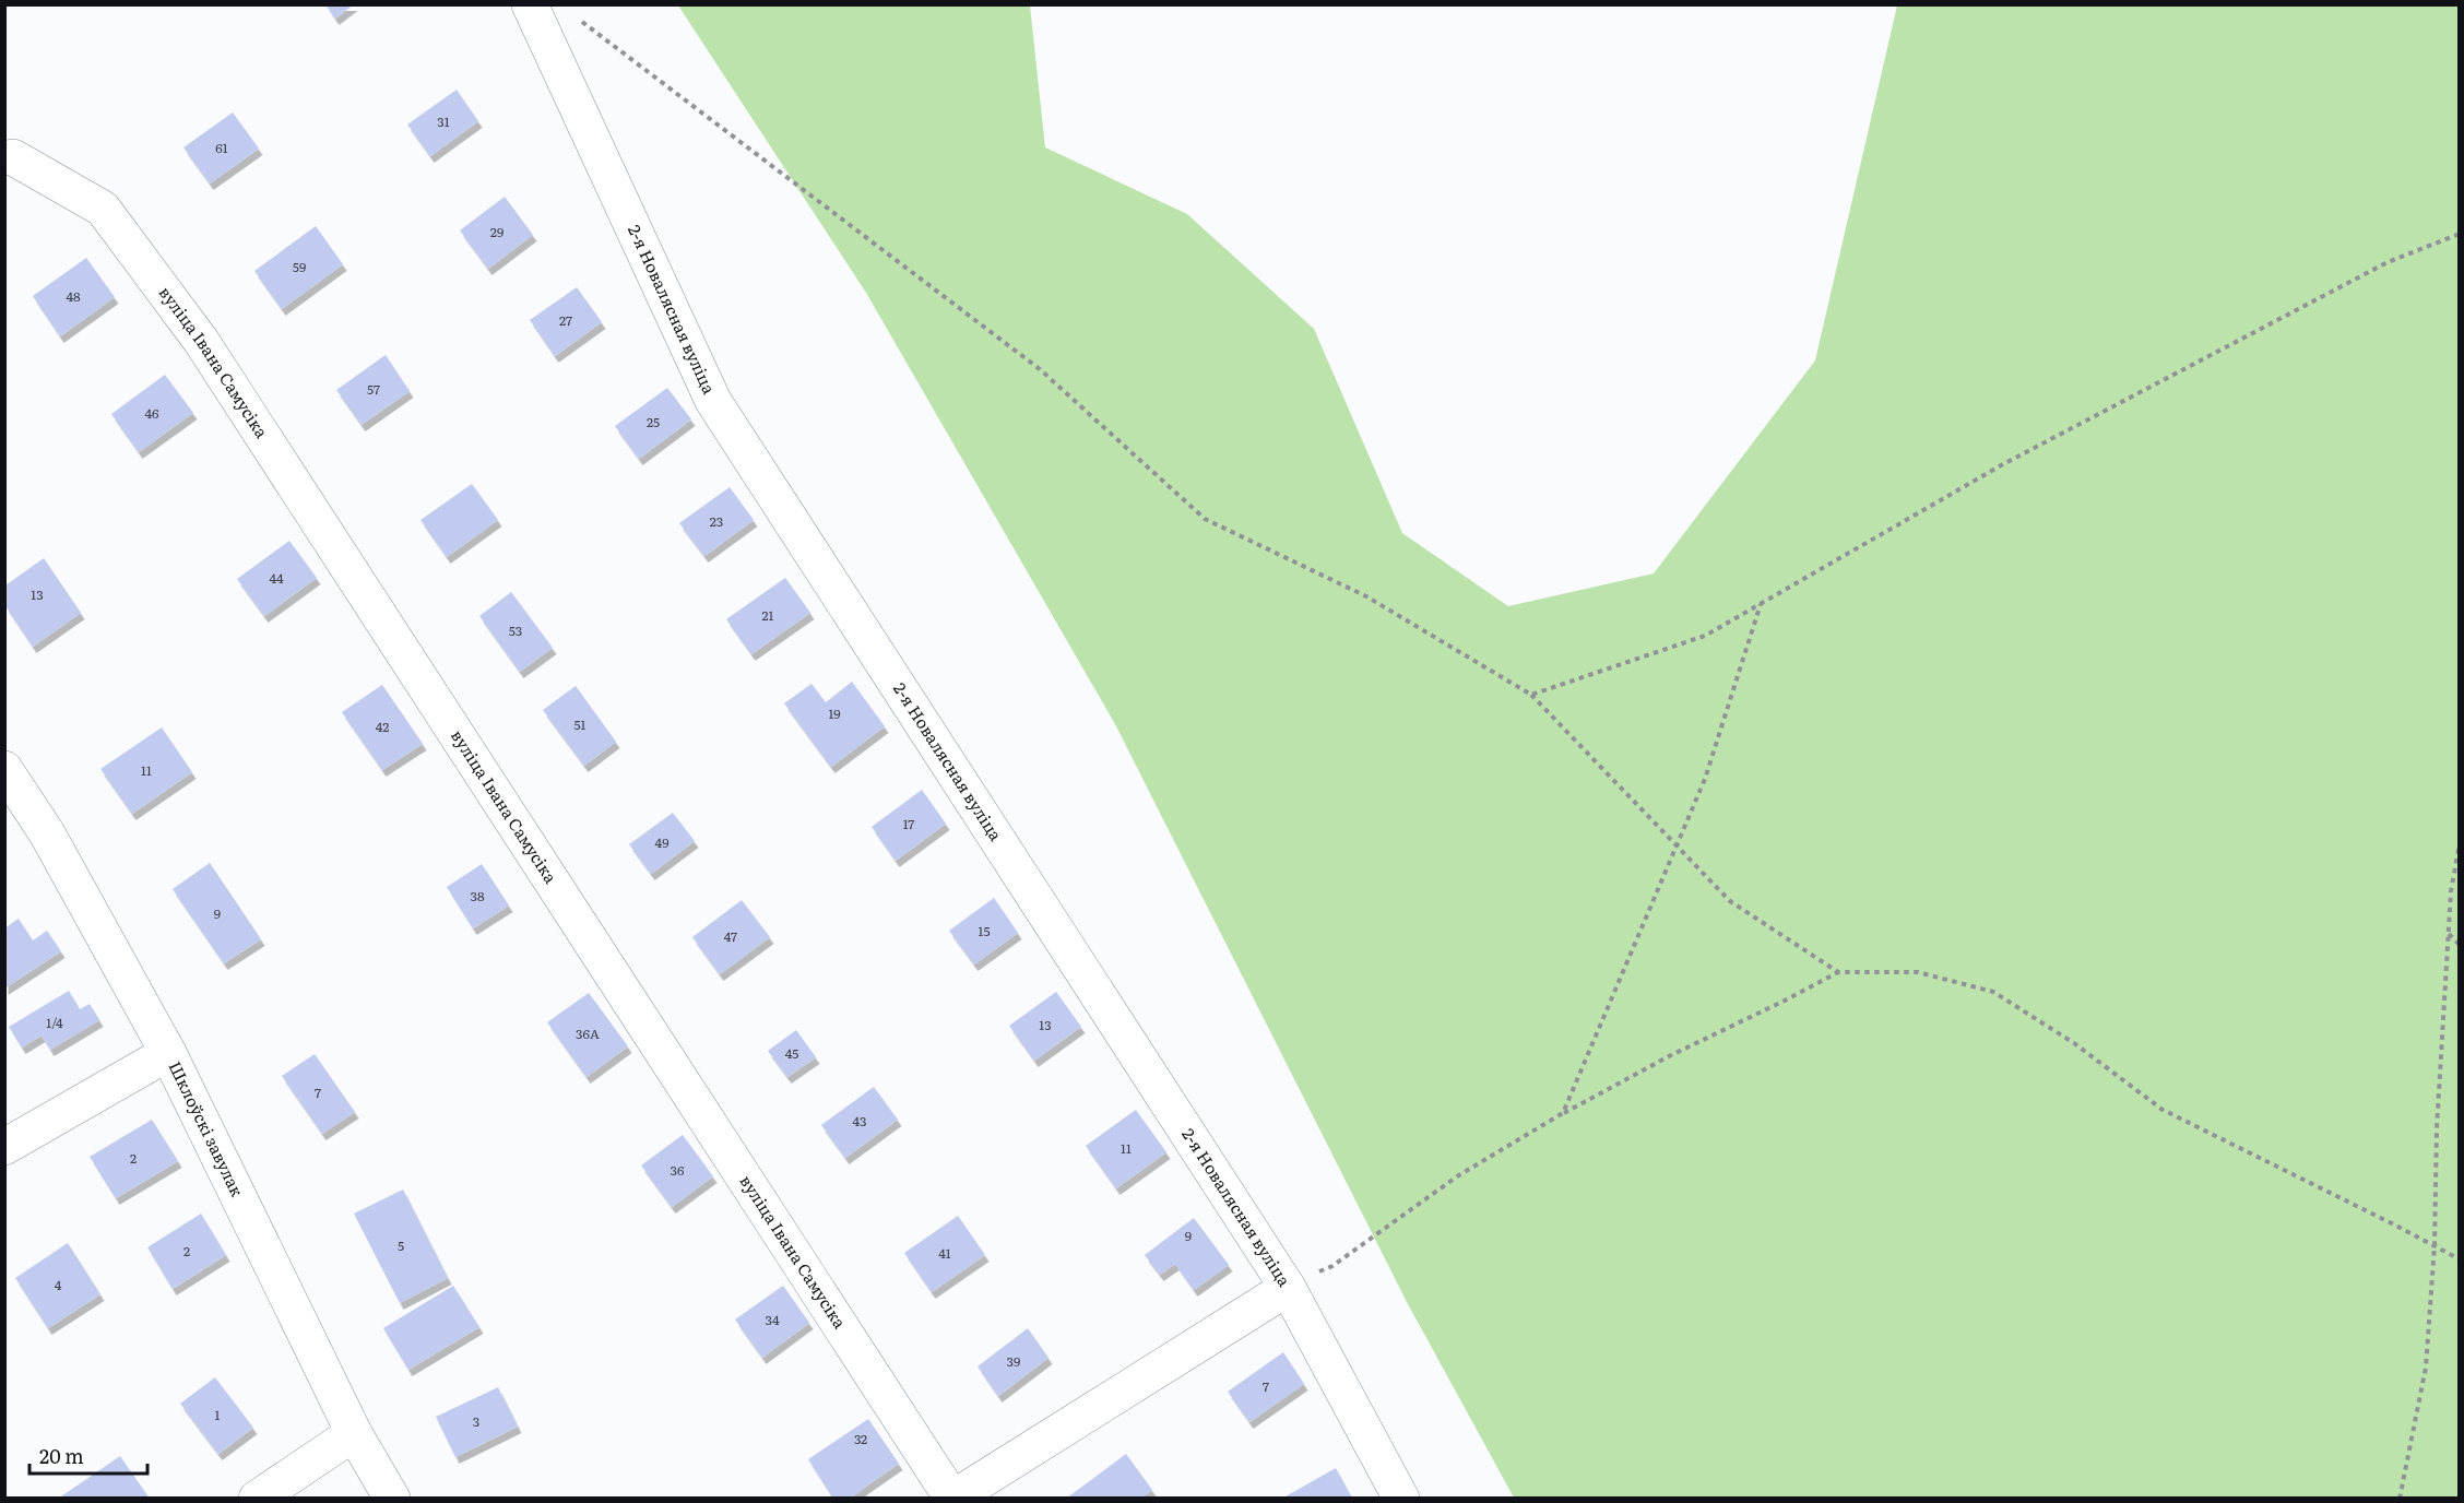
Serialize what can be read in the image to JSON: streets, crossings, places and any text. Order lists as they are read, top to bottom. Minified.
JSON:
{"streets":{"street":["2-я Новалясная вуліца","вуліца Івана Самусіка","Шклоўскі завулак"]},"house_numbers":["31","61","29","59","48","27","57","46","25","23","44","13","21","53","19","51","42","11","17","49","38","9","15","47","1/4","13","36А","45","7","43","11","2","36","9","5","2","41","4","34","39","7","1","3","32"],"scale_bar":"20 m"}
